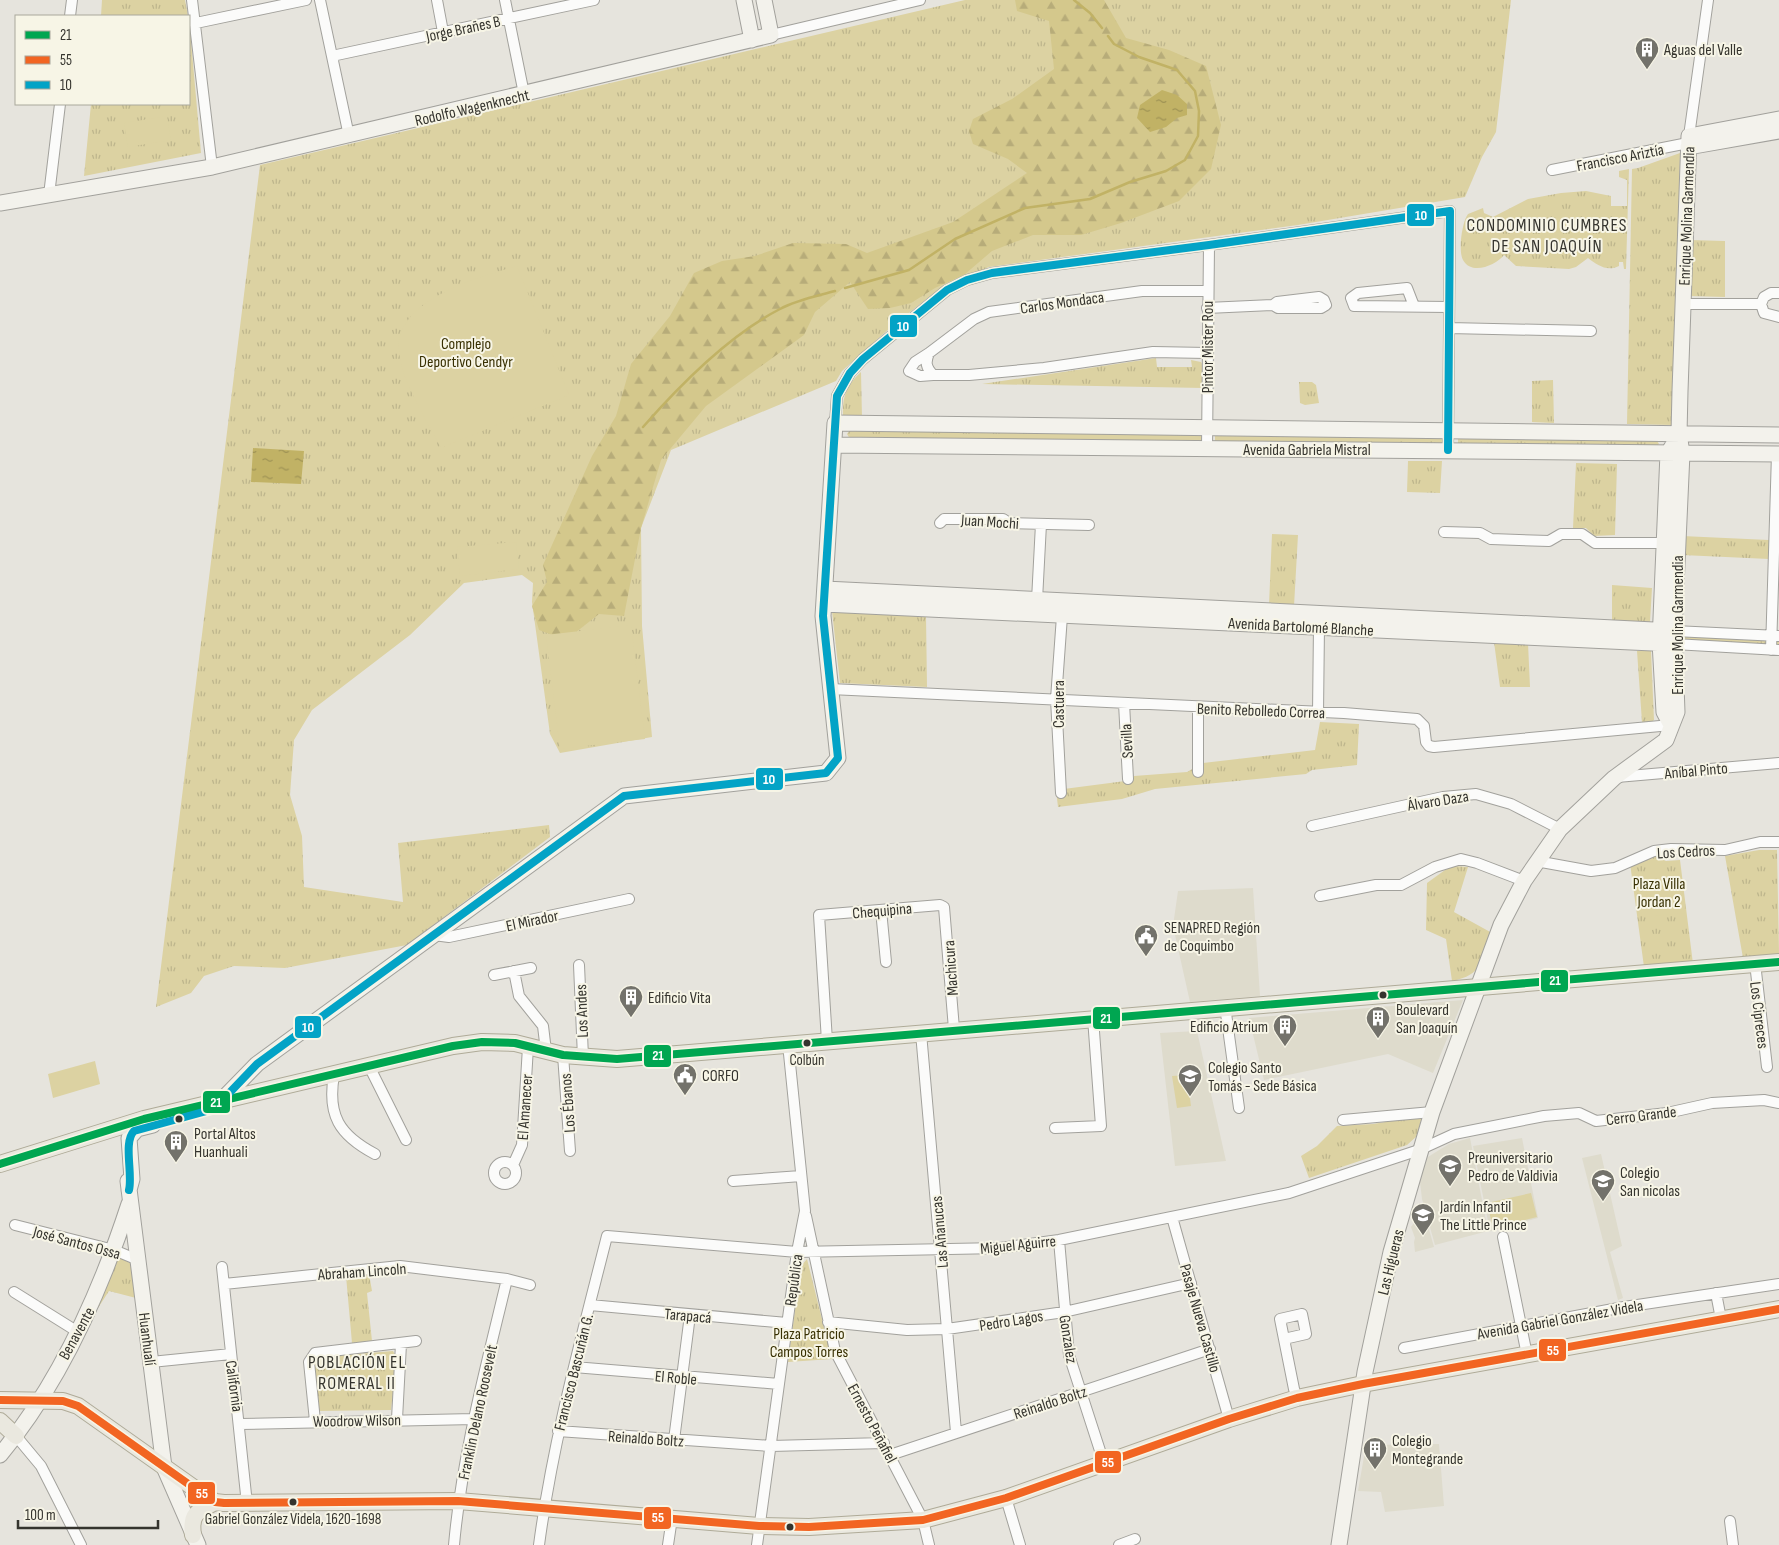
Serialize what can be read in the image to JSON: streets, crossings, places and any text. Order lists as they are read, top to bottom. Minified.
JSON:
{"streets":{"main road":["Rodolfo Wagenknecht","Enrique Molina Garmendia","Avenida Gabriela Mistral","Avenida Bartolomé Blanche","Las Higueras","Avenida Gabriel González Videla","Benavente","Huanhualí"],"street":["Jorge Brañes B","Francisco Ariztía","Carlos Mondaca","Pintor Mister Rou","Juan Mochi","Castuera","Benito Rebolledo Correa","Sevilla","Aníbal Pinto","Álvaro Daza","Los Cedros","Chequipina","El Mirador","Machicura","Los Andes","Los Cipreces","Los Ébanos","El Amanecer","Cerro Grande","Las Añanucas","José Santos Ossa","Miguel Aguirre","Abraham Lincoln","República","Tarapacá","Pasaje Nueva Castillo","Pedro Lagos","Gonzalez","Francisco Bascuñán G.","El Roble","California","Reinaldo Boltz","Franklin Delano Roosevelt","Woodrow Wilson","Ernesto Peñafiel"]},"crossings":[["Francisco Ariztía","Enrique Molina Garmendia"],["Enrique Molina Garmendia","Avenida Gabriela Mistral"],["Enrique Molina Garmendia","Avenida Bartolomé Blanche"],["Enrique Molina Garmendia","Benito Rebolledo Correa"],["Enrique Molina Garmendia","Aníbal Pinto"],["Enrique Molina Garmendia","Álvaro Daza"],["Enrique Molina Garmendia","Los Cedros"],["Enrique Molina Garmendia","Las Higueras"],["Carlos Mondaca","Pintor Mister Rou"],["Pintor Mister Rou","Avenida Gabriela Mistral"],["Juan Mochi","Avenida Bartolomé Blanche"],["Avenida Bartolomé Blanche","Castuera"],["Castuera","Benito Rebolledo Correa"],["Benito Rebolledo Correa","Sevilla"],["Chequipina","Machicura"],["Cerro Grande","Miguel Aguirre"],["Cerro Grande","Las Higueras"],["Las Añanucas","Miguel Aguirre"],["Las Añanucas","Pedro Lagos"],["Las Añanucas","Reinaldo Boltz"],["José Santos Ossa","Benavente"],["José Santos Ossa","Huanhualí"],["Miguel Aguirre","Las Higueras"],["Miguel Aguirre","República"],["Miguel Aguirre","Pasaje Nueva Castillo"],["Miguel Aguirre","Gonzalez"],["Miguel Aguirre","Francisco Bascuñán G."],["Miguel Aguirre","Ernesto Peñafiel"],["Las Higueras","Avenida Gabriel González Videla"],["Abraham Lincoln","California"],["Abraham Lincoln","Franklin Delano Roosevelt"],["República","Tarapacá"],["República","Avenida Gabriel González Videla"],["República","El Roble"],["República","Reinaldo Boltz"],["República","Ernesto Peñafiel"],["Tarapacá","Francisco Bascuñán G."],["Pasaje Nueva Castillo","Avenida Gabriel González Videla"],["Pasaje Nueva Castillo","Pedro Lagos"],["Pasaje Nueva Castillo","Reinaldo Boltz"],["Avenida Gabriel González Videla","Gonzalez"],["Avenida Gabriel González Videla","Francisco Bascuñán G."],["Avenida Gabriel González Videla","California"],["Avenida Gabriel González Videla","Franklin Delano Roosevelt"],["Avenida Gabriel González Videla","Ernesto Peñafiel"],["Pedro Lagos","Gonzalez"],["Pedro Lagos","Ernesto Peñafiel"],["Benavente","Huanhualí"],["Gonzalez","Reinaldo Boltz"],["Francisco Bascuñán G.","El Roble"],["Francisco Bascuñán G.","Reinaldo Boltz"],["California","Woodrow Wilson"],["Reinaldo Boltz","Ernesto Peñafiel"],["Franklin Delano Roosevelt","Woodrow Wilson"]],"districts":["CONDOMINIO CUMBRES DE SAN JOAQUÍN","POBLACIÓN EL ROMERAL II"],"parks":["Complejo Deportivo Cendyr","Plaza Villa Jordan 2","Plaza Patricio Campos Torres"],"places":{"building":["Aguas del Valle","Edificio Vita","Boulevard San Joaquín","Edificio Atrium","Portal Altos Huanhuali","Colegio Montegrande"],"public building":["SENAPRED Región de Coquimbo","CORFO"],"other":["Colbún","Gabriel González Videla, 1620-1698"],"school or university":["Colegio Santo Tomás - Sede Básica","Preuniversitario Pedro de Valdivia","Colegio San nicolas","Jardín Infantil The Little Prince"]},"lines":["transit line 10","transit line 21","transit line 55"],"legend":["21","55","10"],"scale_bar":"100 m"}
